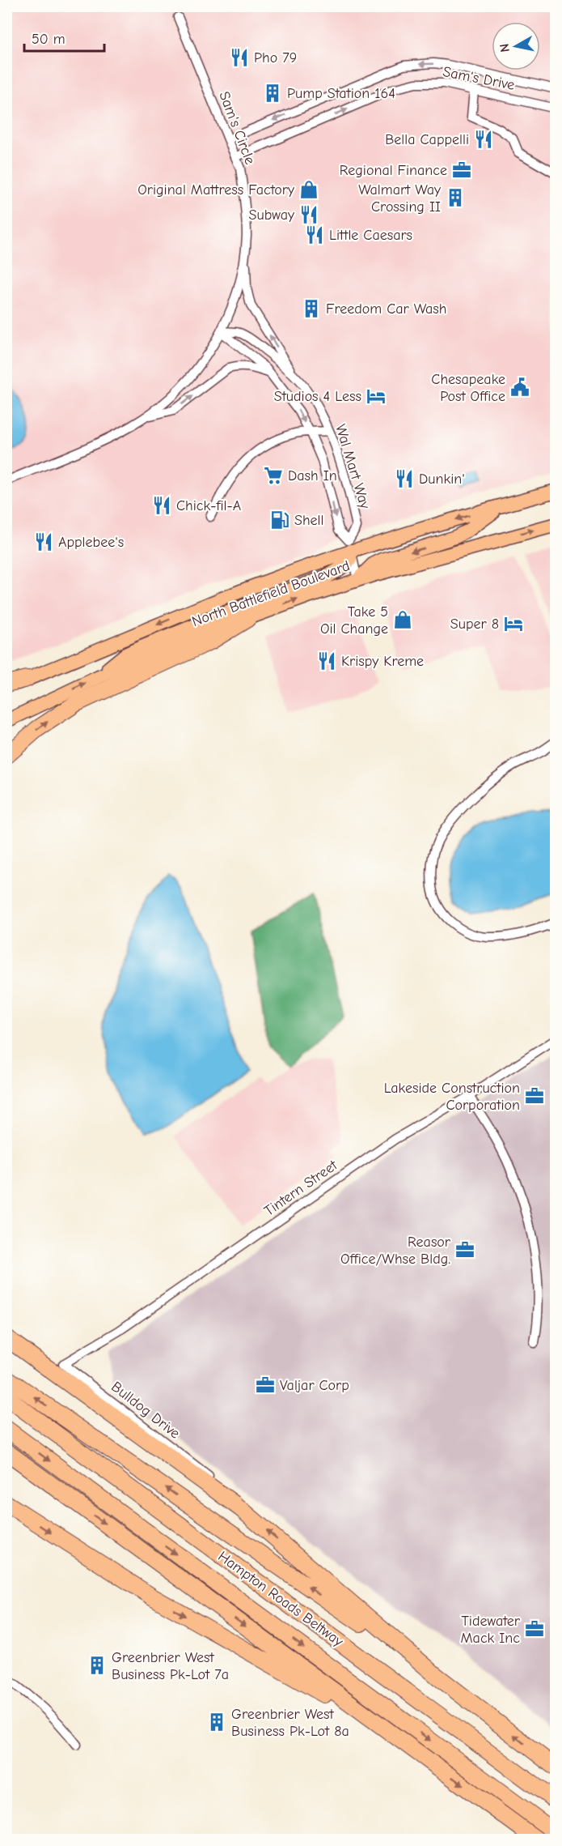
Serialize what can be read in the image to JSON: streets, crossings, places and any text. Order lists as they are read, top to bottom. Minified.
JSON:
{"streets":{"highway":["Hampton Roads Beltway"],"main road":["North Battlefield Boulevard"],"street":["Sam's Drive","Sam's Circle","Wal Mart Way","Tintern Street","Bulldog Drive"]},"crossings":[["Sam's Drive","Sam's Circle"],["Sam's Circle","Wal Mart Way"],["Wal Mart Way","North Battlefield Boulevard"],["Tintern Street","Bulldog Drive"]],"places":{"restaurant":["Pho 79","Bella Cappelli","Subway","Little Caesars","Dunkin'","Chick-fil-A","Applebee's","Krispy Kreme"],"building":["Pump Station 164","Walmart Way Crossing II","Freedom Car Wash","Greenbrier West Business Pk-Lot 7a","Greenbrier West Business Pk-Lot 8a"],"office":["Regional Finance","Lakeside Construction Corporation","Reasor Office/Whse Bldg.","Valjar Corp","Tidewater Mack Inc"],"shop":["Original Mattress Factory","Take 5 Oil Change"],"public building":["Chesapeake Post Office"],"hotel":["Studios 4 Less","Super 8"],"supermarket":["Dash In"],"fuel station":["Shell"]},"scale_bar":"50 m","north":"left"}
